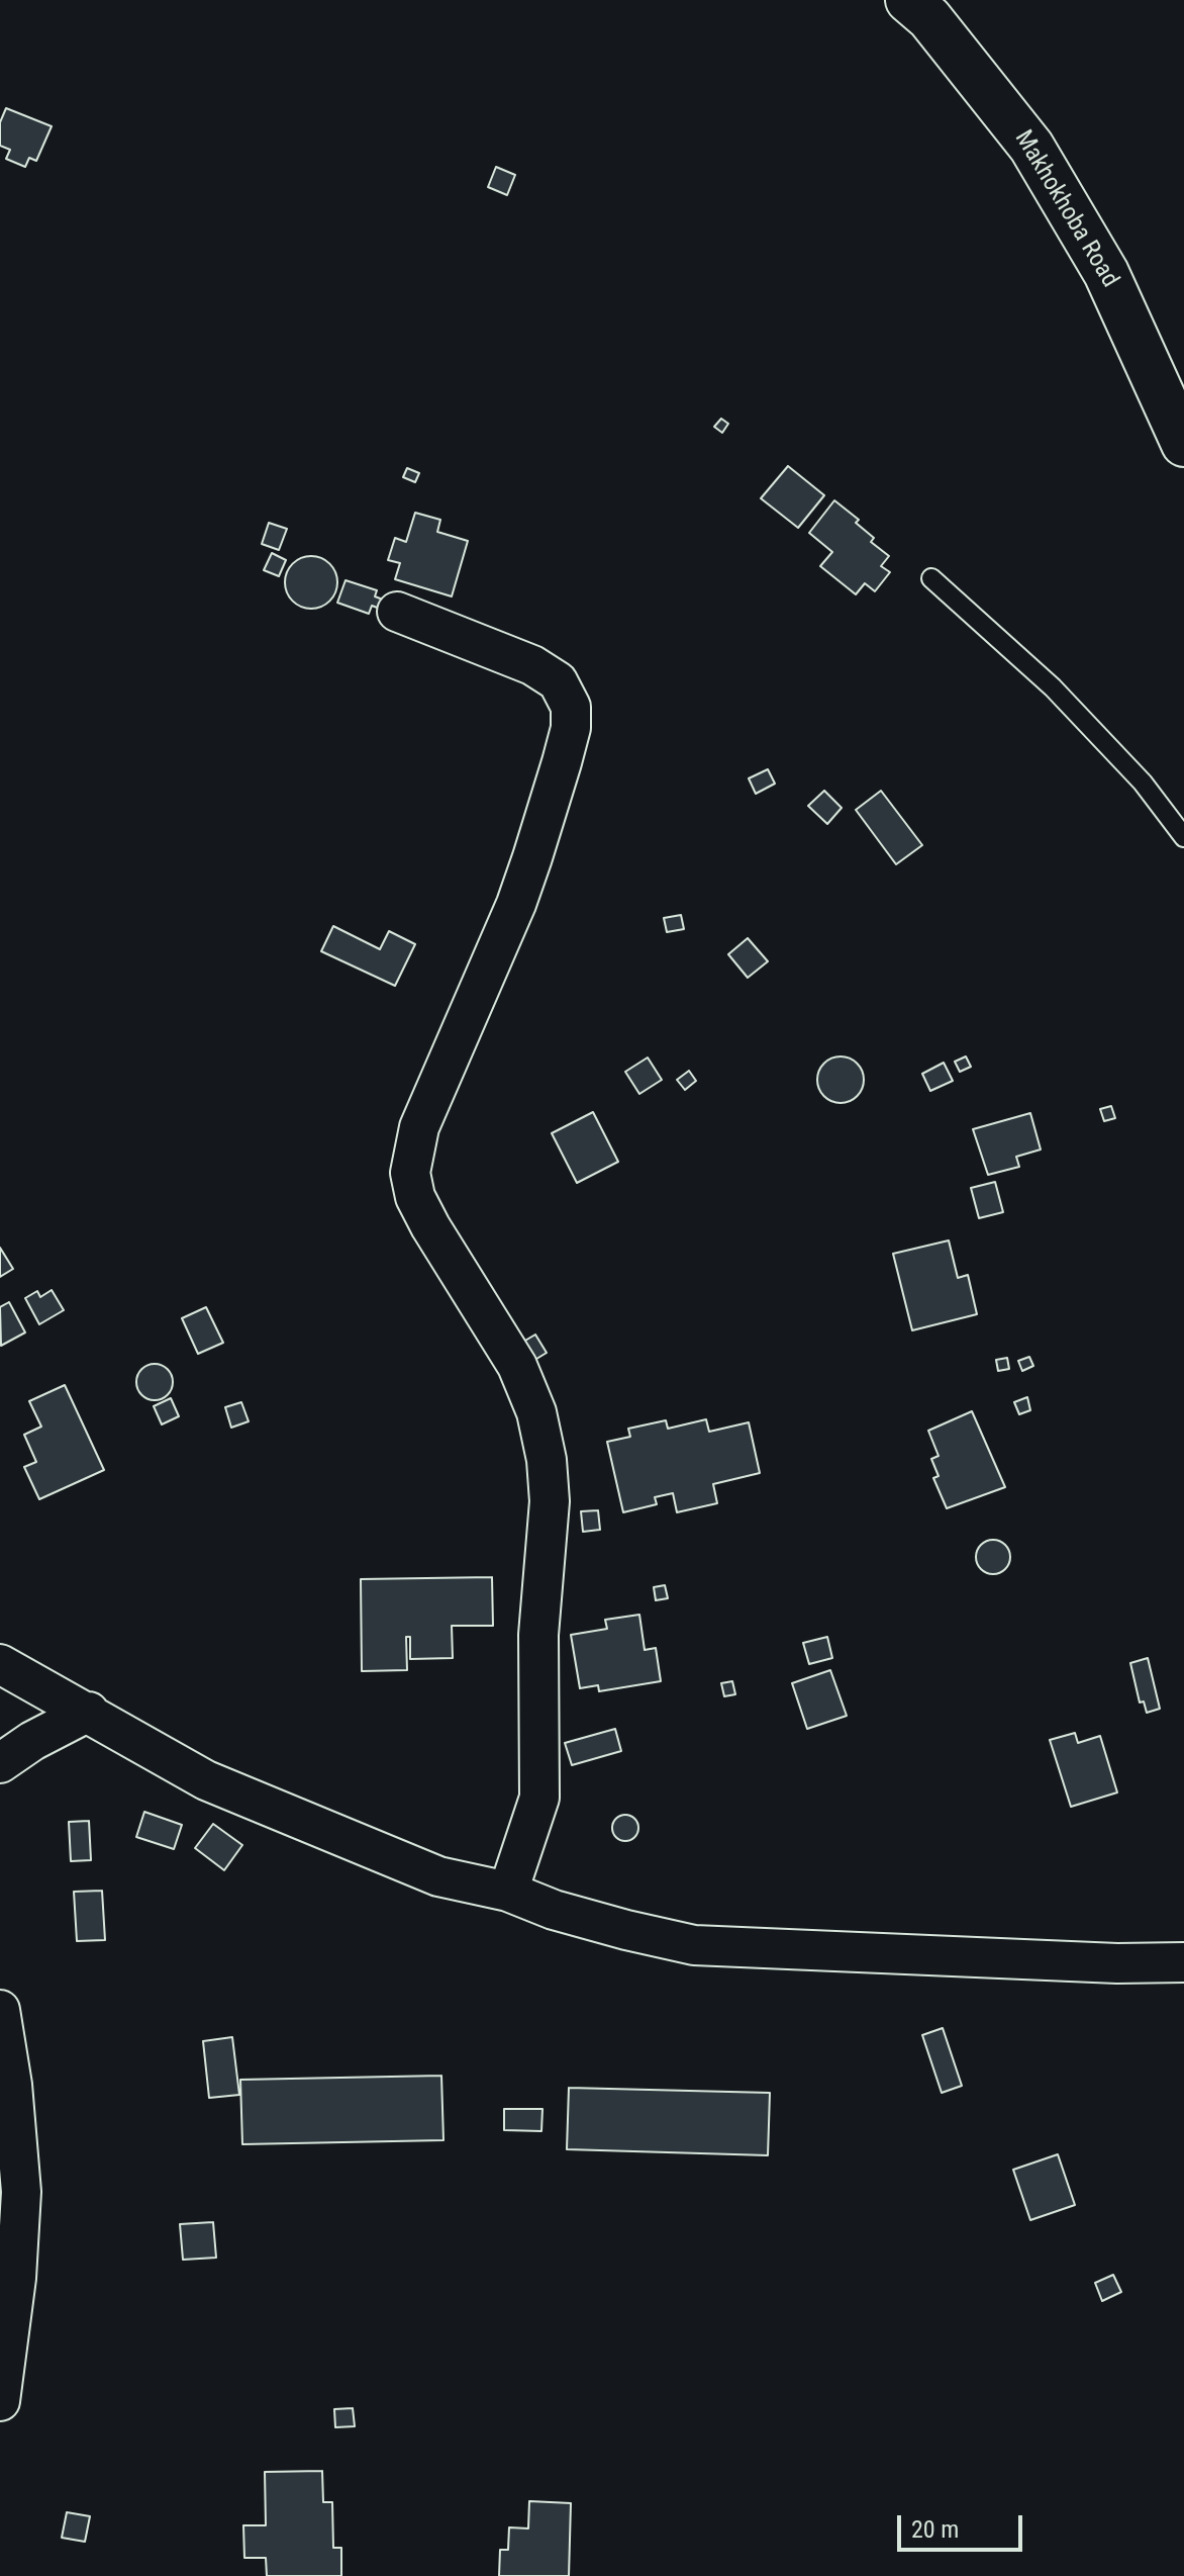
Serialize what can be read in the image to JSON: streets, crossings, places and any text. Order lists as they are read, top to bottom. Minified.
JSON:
{"streets":{"street":["Makhokhoba Road"]},"scale_bar":"20 m"}
